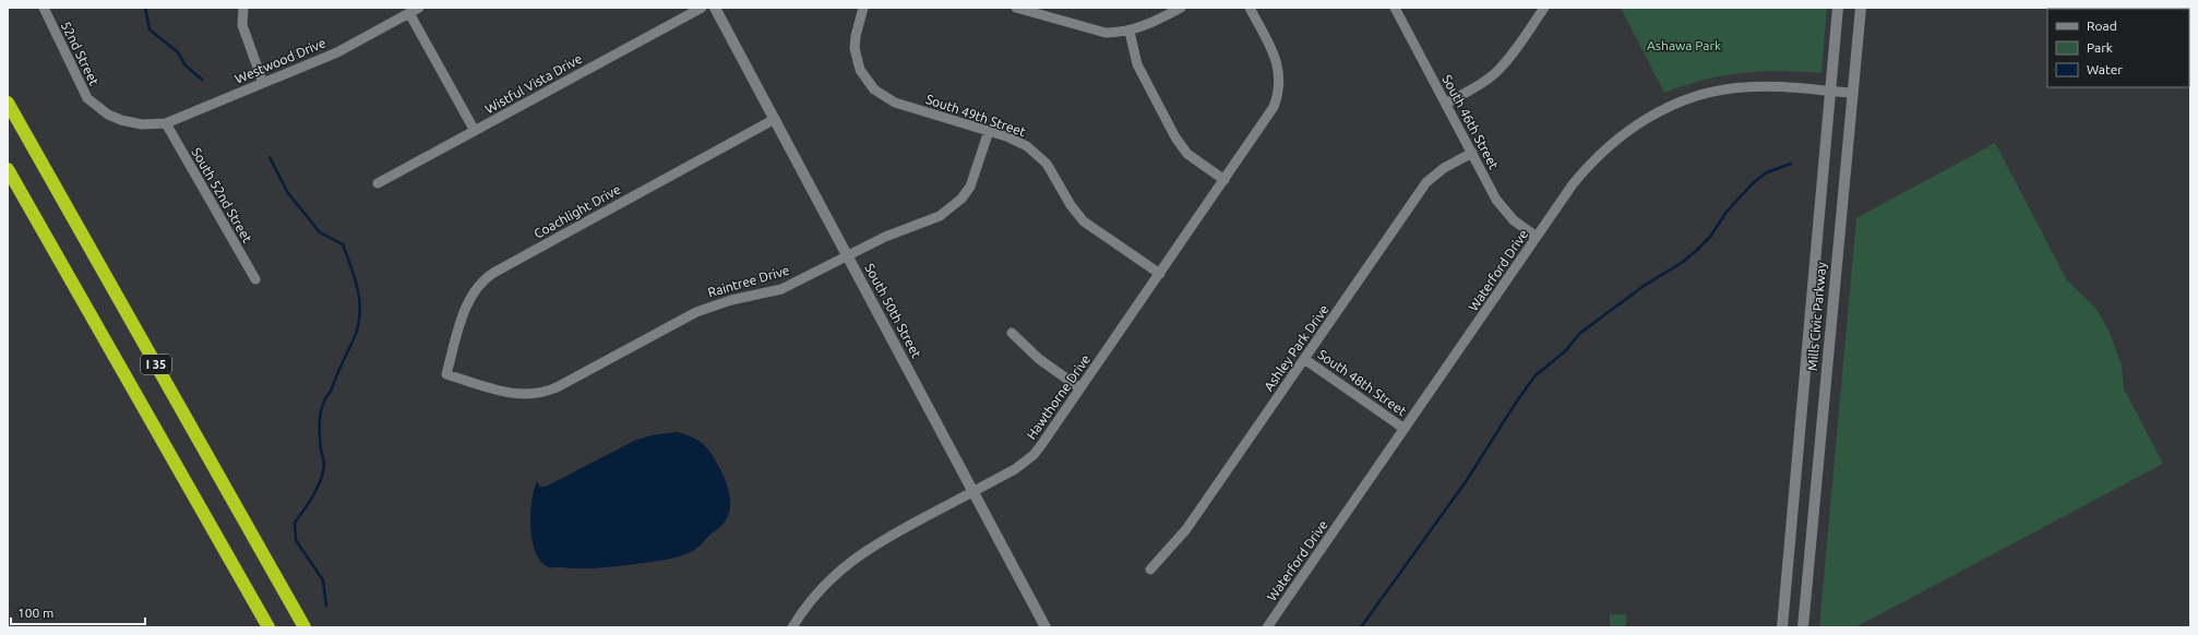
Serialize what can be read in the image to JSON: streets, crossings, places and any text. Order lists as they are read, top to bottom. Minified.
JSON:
{"streets":{"highway":["I 35"],"main road":["South 50th Street","Mills Civic Parkway"],"street":["52nd Street","Westwood Drive","Wistful Vista Drive","South 49th Street","South 46th Street","South 52nd Street","Coachlight Drive","Waterford Drive","Raintree Drive","Ashley Park Drive","South 48th Street","Hawthorne Drive"]},"crossings":[["52nd Street","Westwood Drive"],["Westwood Drive","South 52nd Street"],["South 49th Street","Raintree Drive"],["South 49th Street","Hawthorne Drive"],["South 46th Street","Waterford Drive"],["South 46th Street","Ashley Park Drive"],["Coachlight Drive","Raintree Drive"],["Coachlight Drive","South 50th Street"],["Waterford Drive","Mills Civic Parkway"],["Waterford Drive","South 48th Street"],["Raintree Drive","South 50th Street"],["South 50th Street","Hawthorne Drive"],["Ashley Park Drive","South 48th Street"]],"parks":["Ashawa Park"],"legend":["Road","Park","Water"],"scale_bar":"100 m"}
